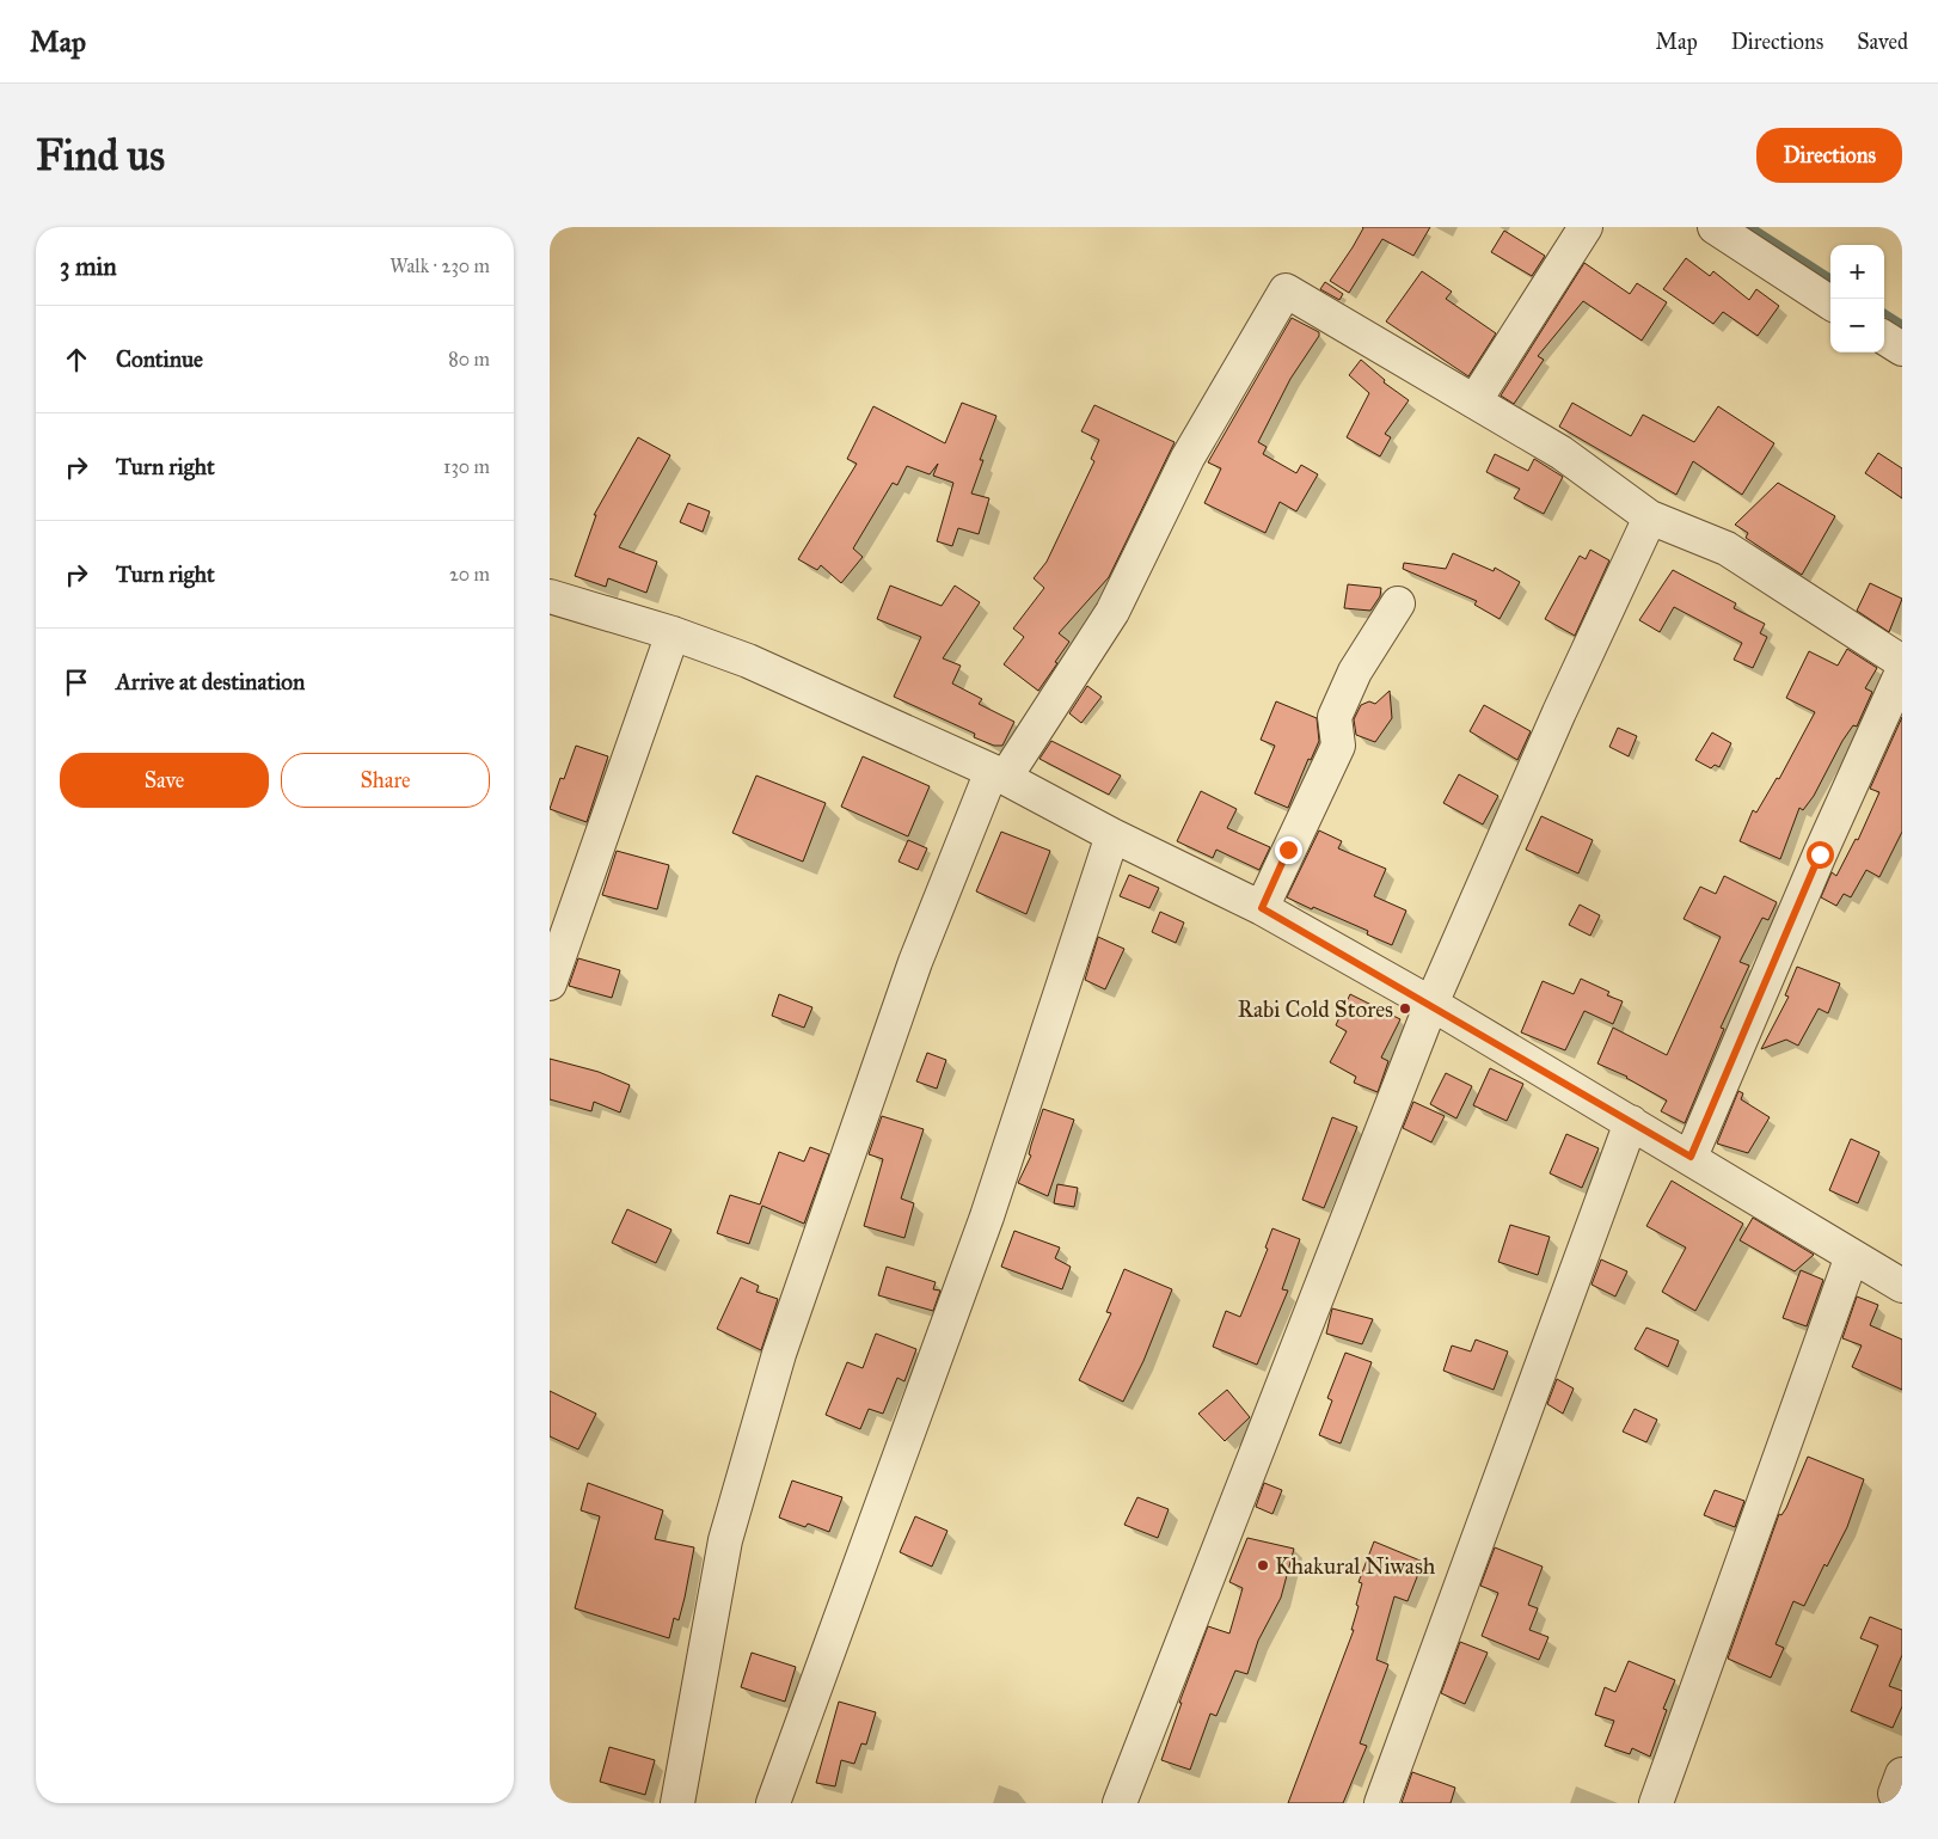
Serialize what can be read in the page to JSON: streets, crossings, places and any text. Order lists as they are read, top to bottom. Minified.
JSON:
{"places":["Rabi Cold Stores","Khakural Niwash"],"page":{"header":"Map","nav":["Map","Directions","Saved"],"buttons":["Directions",["Save","Share"]],"title":"Find us","heading":["3 min","Walk · 230 m"],"map_buttons":["+","−"],"list":[["Continue","80 m"],["Turn right","130 m"],["Turn right","20 m"],"Arrive at destination"]}}
